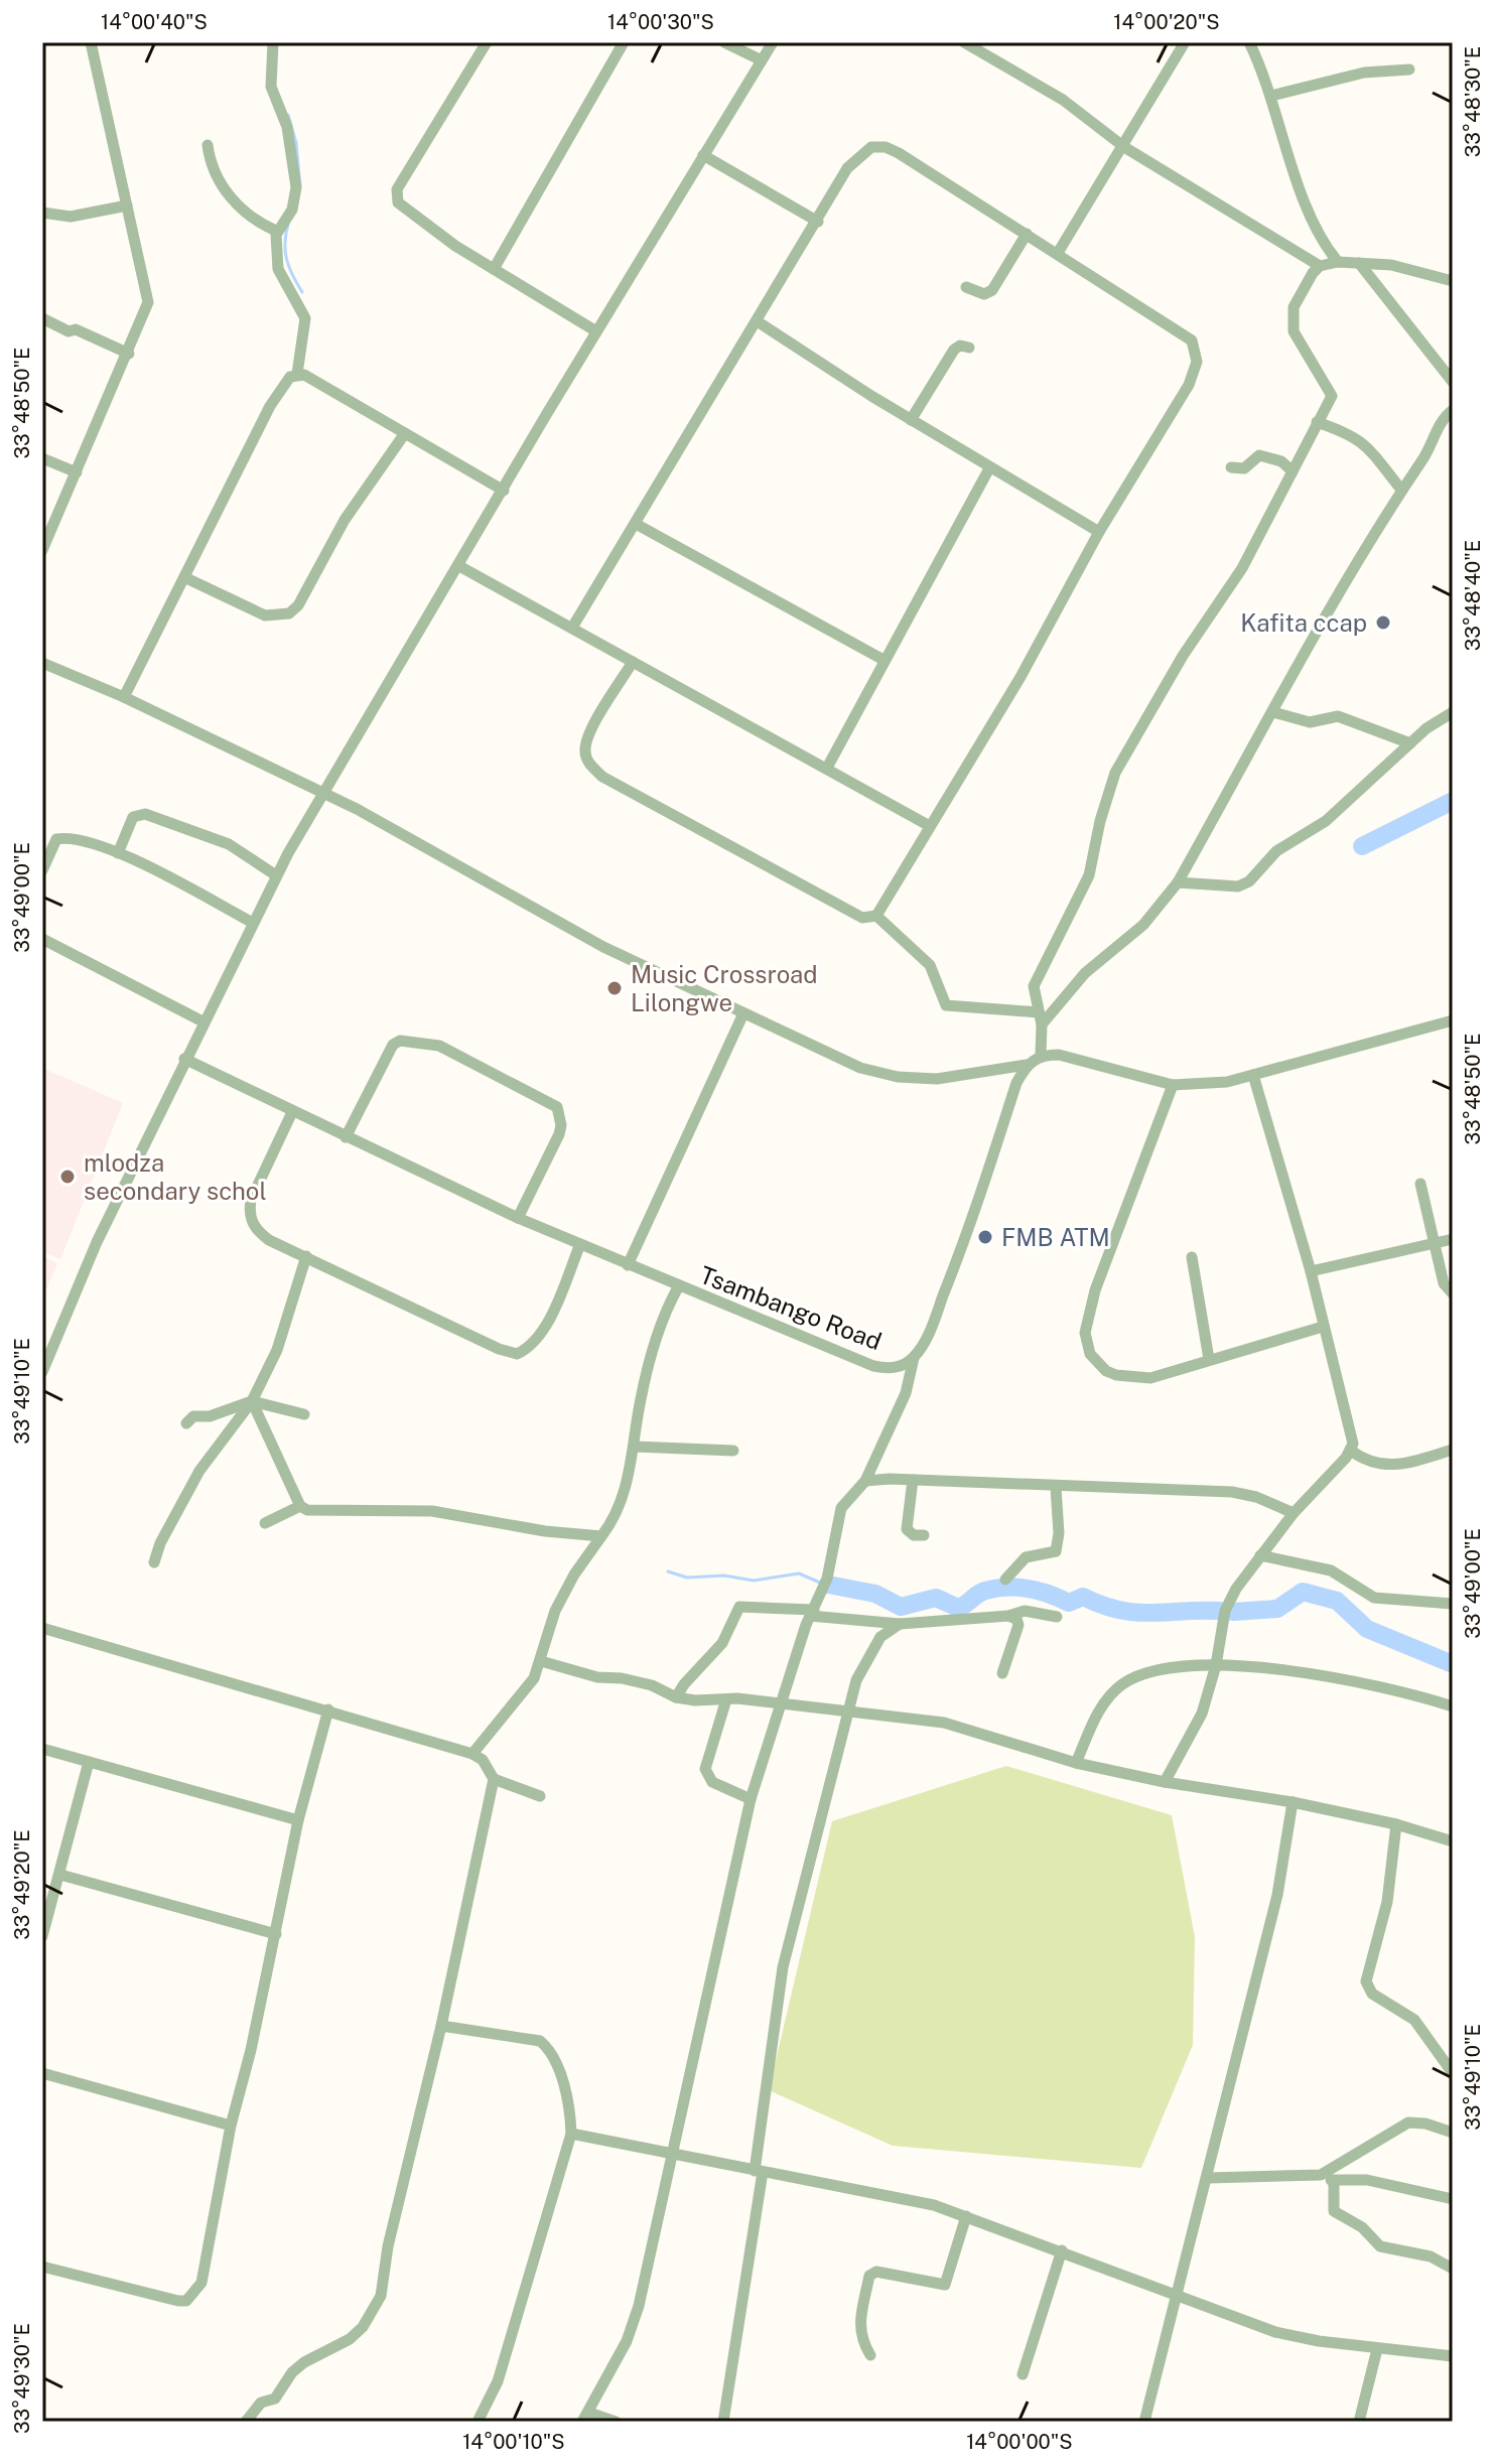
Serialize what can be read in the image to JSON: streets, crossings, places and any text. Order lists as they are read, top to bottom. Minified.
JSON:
{"streets":{"street":["Tsambango Road"]},"places":["Kafita ccap","Music Crossroad Lilongwe","mlodza secondary schol","FMB ATM"],"coordinates":["14°00'40\"S","14°00'30\"S","14°00'20\"S","33°48'30\"E","33°48'50\"E","33°48'40\"E","33°49'00\"E","33°49'10\"E","33°49'20\"E","33°49'30\"E","14°00'10\"S","14°00'00\"S"]}
